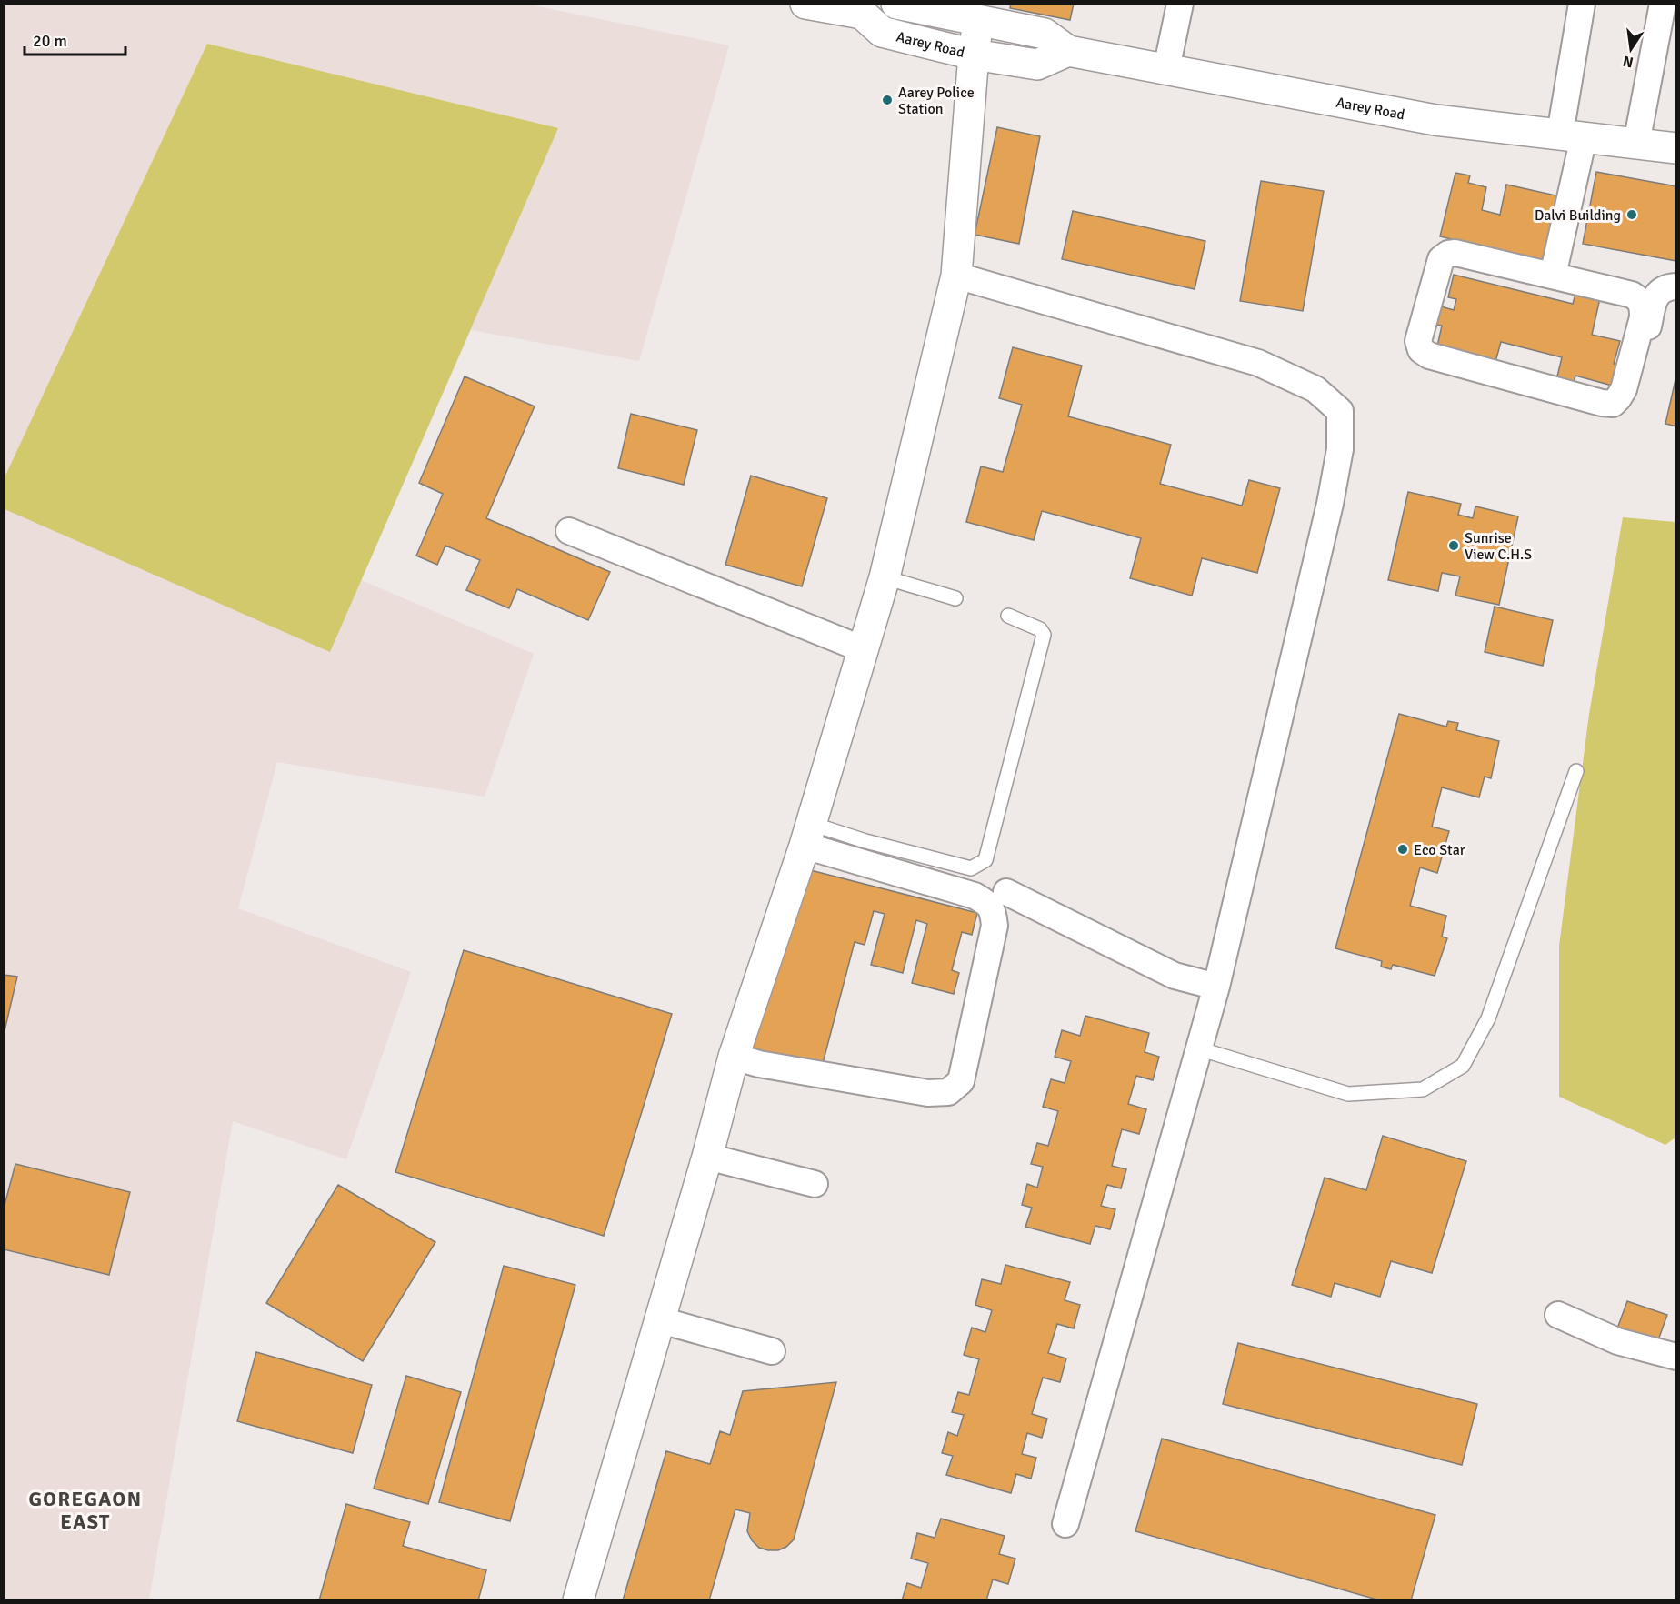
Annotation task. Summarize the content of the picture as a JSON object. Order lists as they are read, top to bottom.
{
  "streets": {
    "street": ["Aarey Road"]
  },
  "districts": ["GOREGAON EAST"],
  "places": [
    "Aarey Police Station",
    "Dalvi Building",
    "Sunrise View C.H.S",
    "Eco Star"
  ],
  "scale_bar": "20 m",
  "north": "bottom"
}
